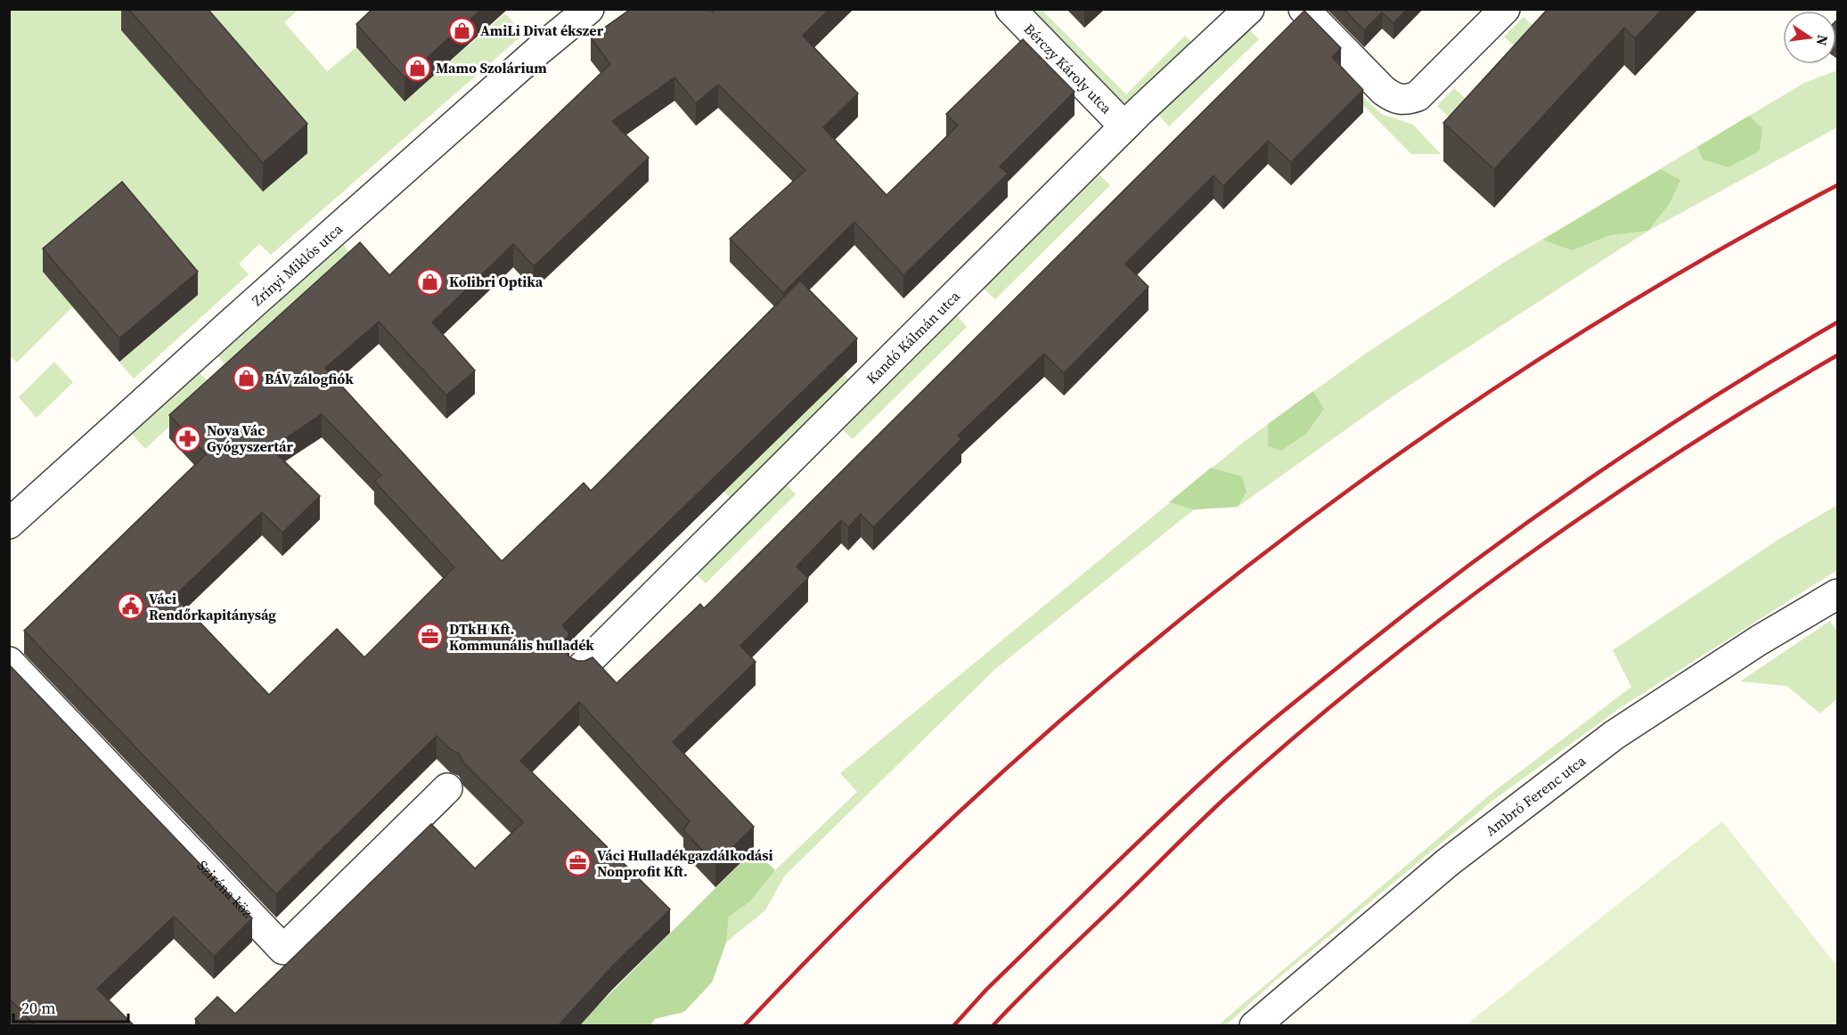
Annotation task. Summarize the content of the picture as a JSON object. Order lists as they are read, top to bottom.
{
  "streets": {
    "street": [
      "Bérczy Károly utca",
      "Zrínyi Miklós utca",
      "Kandó Kálmán utca",
      "Ambró Ferenc utca",
      "Sziréna köz"
    ]
  },
  "crossings": [
    ["Bérczy Károly utca", "Kandó Kálmán utca"]
  ],
  "places": {
    "shop": [
      "AmiLi Divat ékszer",
      "Mamo Szolárium",
      "Kolibri Optika",
      "BÁV zálogfiók"
    ],
    "pharmacy": ["Nova Vác Gyógyszertár"],
    "public building": ["Váci Rendőrkapitányság"],
    "office": ["DTkH Kft. Kommunális hulladék", "Váci Hulladékgazdálkodási Nonprofit Kft."]
  },
  "scale_bar": "20 m",
  "north": "right"
}
